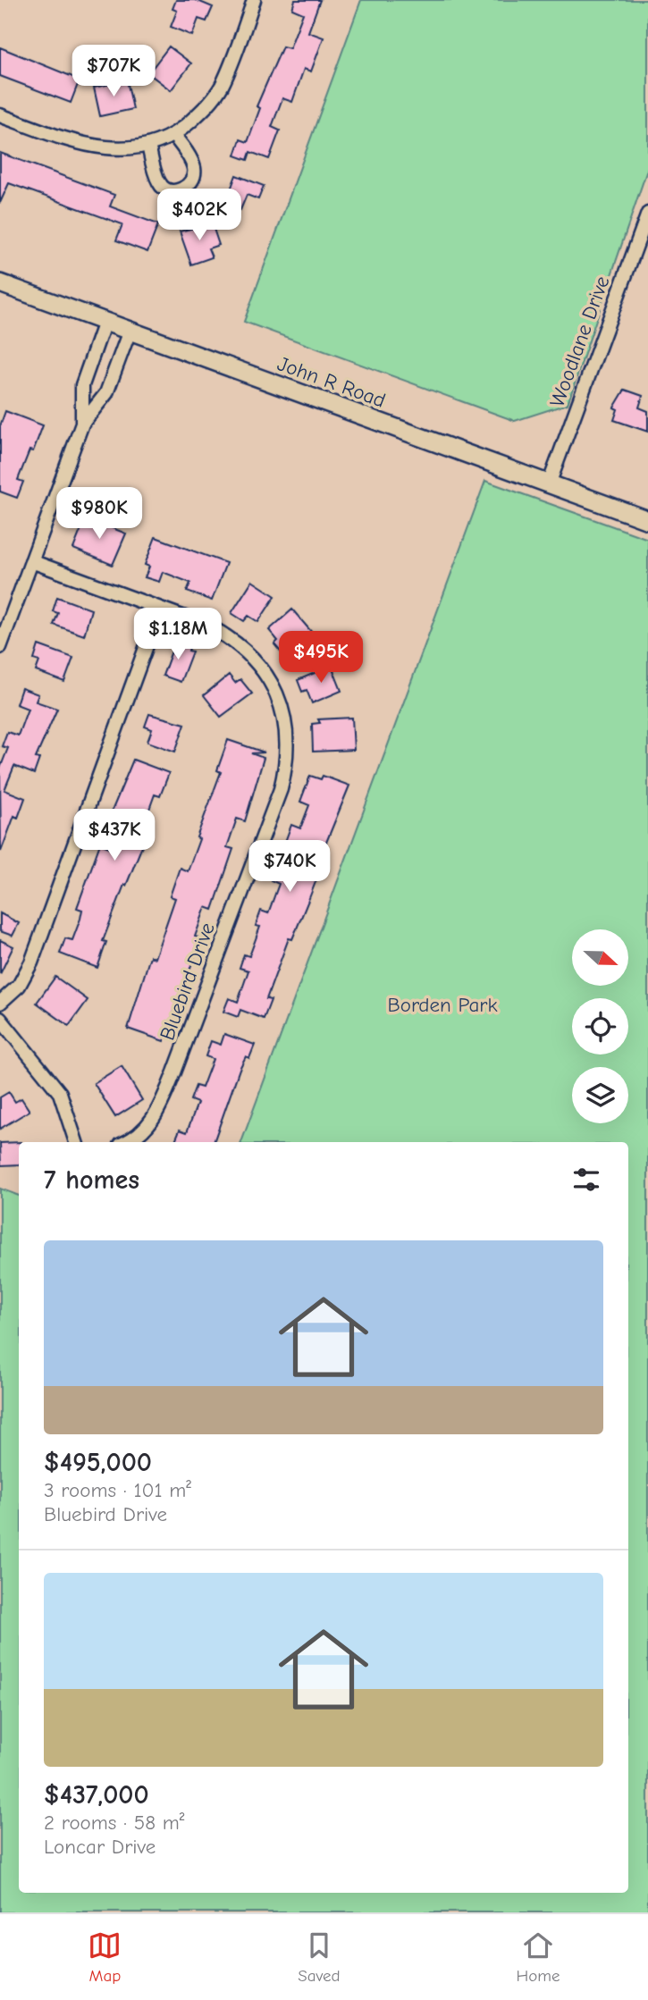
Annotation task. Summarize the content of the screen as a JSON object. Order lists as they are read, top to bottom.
{
  "streets": {
    "main road": ["John R Road"],
    "street": ["Woodlane Drive", "Bluebird Drive"]
  },
  "crossings": [
    ["Woodlane Drive", "John R Road"]
  ],
  "parks": ["Borden Park"],
  "north": "right",
  "page": {
    "price": [
      "$707K",
      "$402K",
      "$980K",
      "$1.18M",
      "$495K",
      "$437K",
      "$740K"
    ],
    "heading": "7 homes",
    "list": [
      {
        "name": "$495,000",
        "note": "3 rooms · 101 m² · Bluebird Drive"
      },
      {
        "name": "$437,000",
        "note": "2 rooms · 58 m² · Loncar Drive"
      }
    ],
    "tabs": ["Map", "Saved", "Home"]
  }
}
